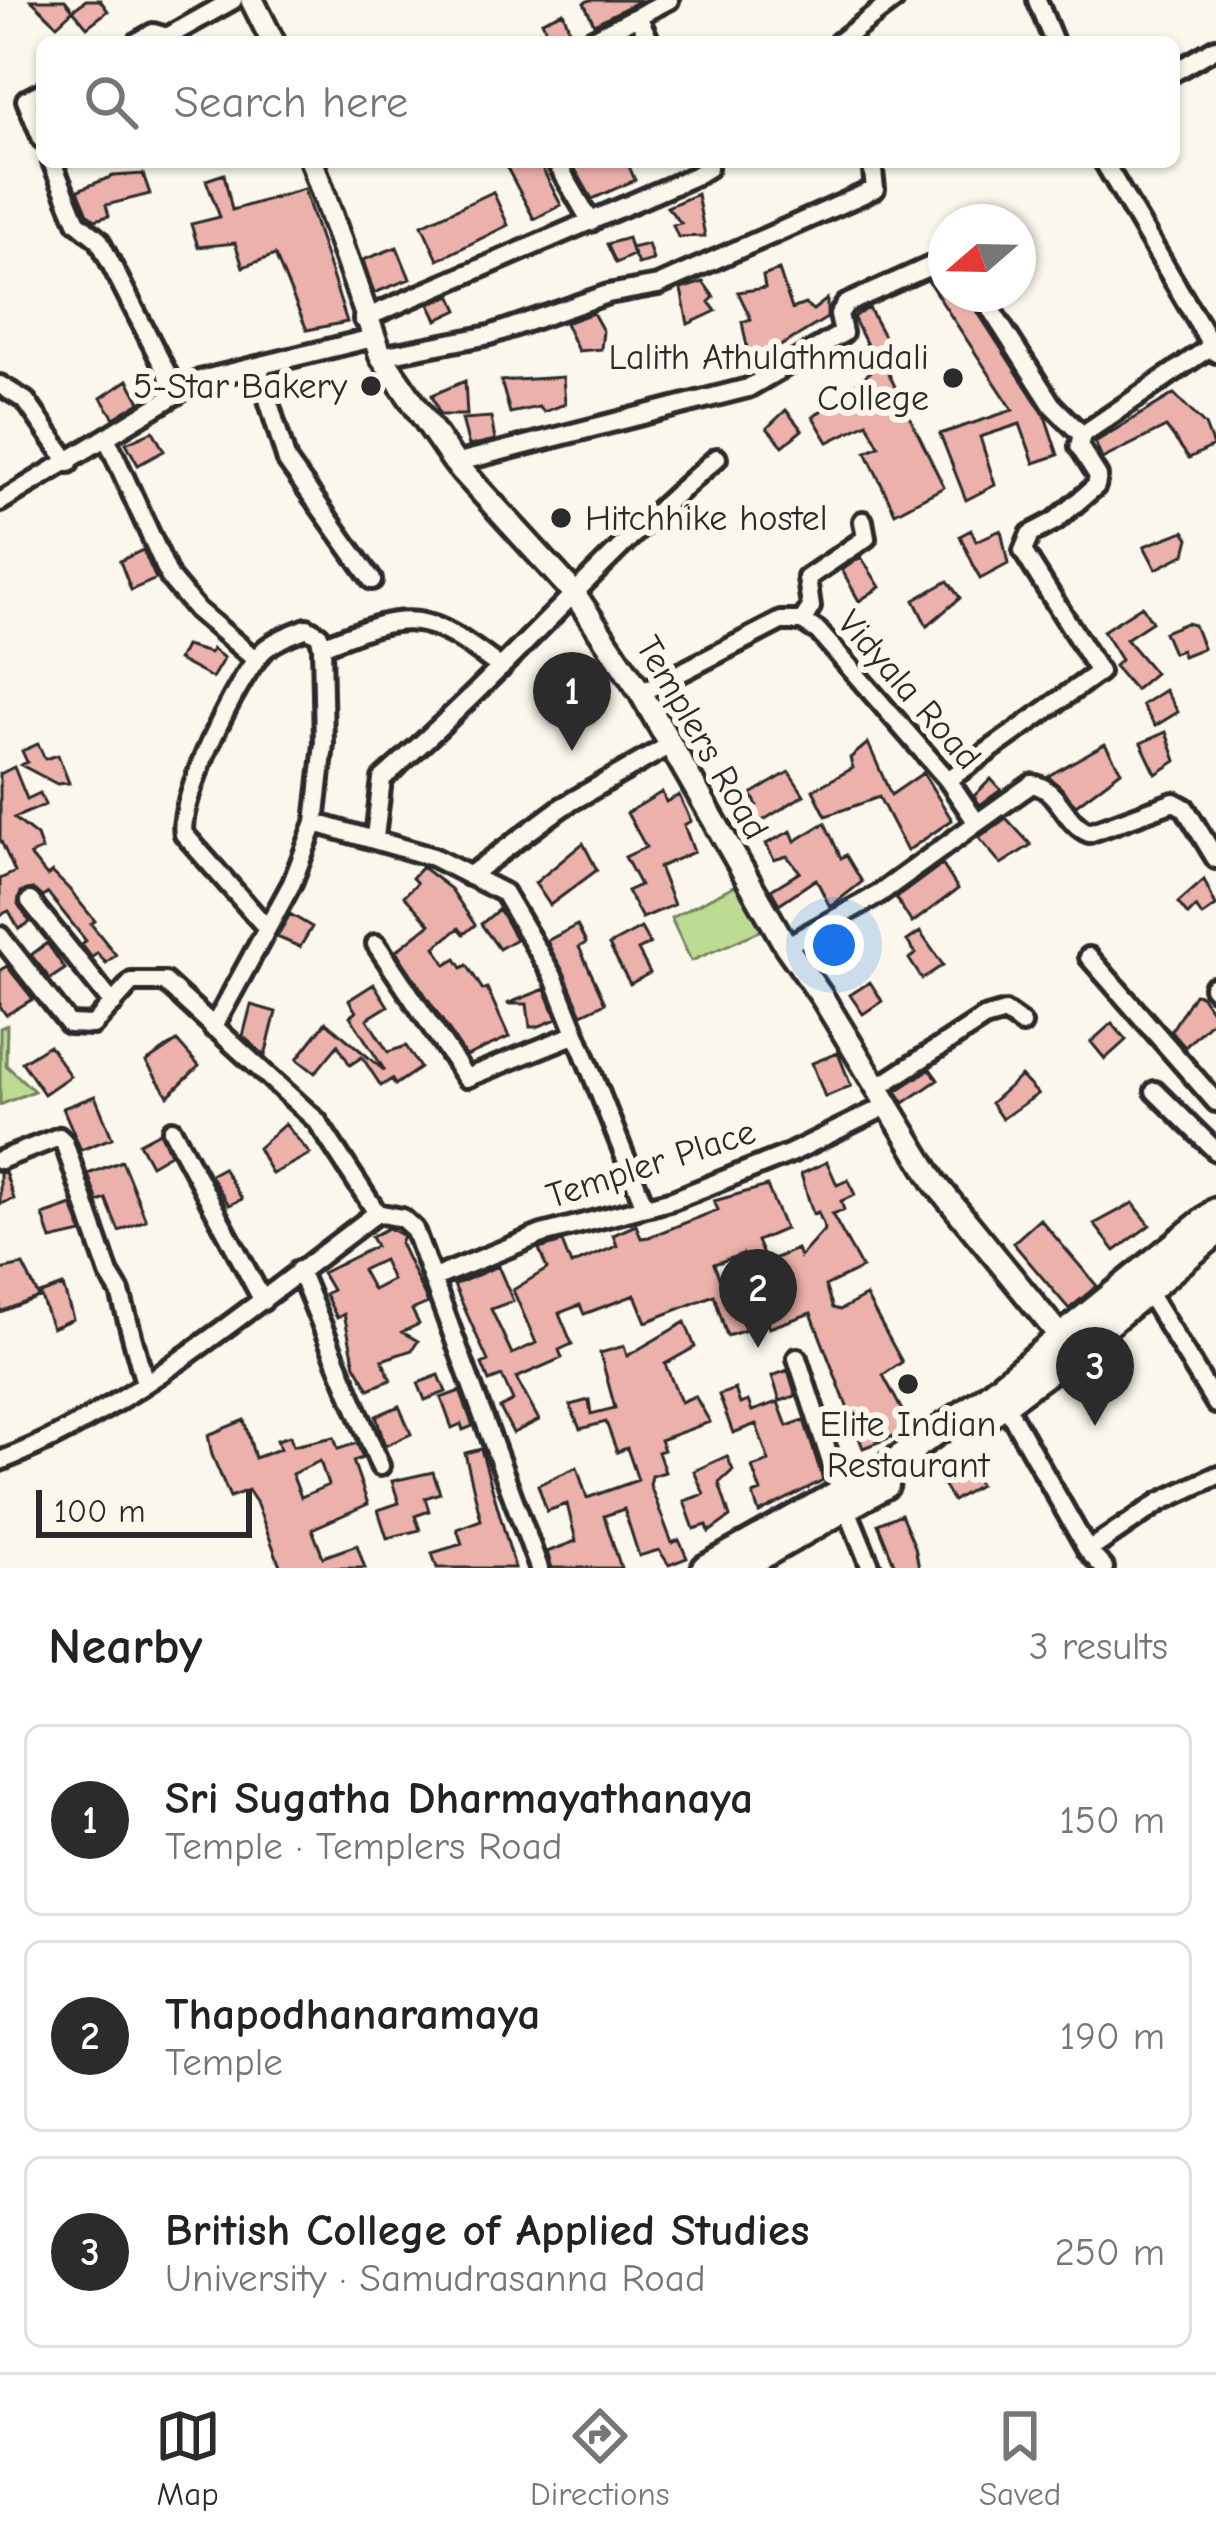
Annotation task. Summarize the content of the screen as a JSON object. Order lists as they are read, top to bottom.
{
  "streets": {
    "main road": ["Templers Road"],
    "street": ["Vidyala Road", "Templer Place"]
  },
  "crossings": [
    ["Vidyala Road", "Templers Road"],
    ["Templers Road", "Templer Place"]
  ],
  "places": [
    "Lalith Athulathmudali College",
    "5-Star Bakery",
    "Hitchhike hostel",
    "Elite Indian Restaurant"
  ],
  "scale_bar": "100 m",
  "north": "left",
  "page": {
    "search": "Search here",
    "pins": ["1", "2", "3"],
    "scale": "100 m",
    "heading": ["Nearby", "3 results"],
    "list": [
      {
        "mark": "1",
        "name": "Sri Sugatha Dharmayathanaya",
        "note": "Temple · Templers Road",
        "value": "150 m"
      },
      {
        "mark": "2",
        "name": "Thapodhanaramaya",
        "note": "Temple",
        "value": "190 m"
      },
      {
        "mark": "3",
        "name": "British College of Applied Studies",
        "note": "University · Samudrasanna Road",
        "value": "250 m"
      }
    ],
    "nav": ["Map", "Directions", "Saved"]
  }
}
